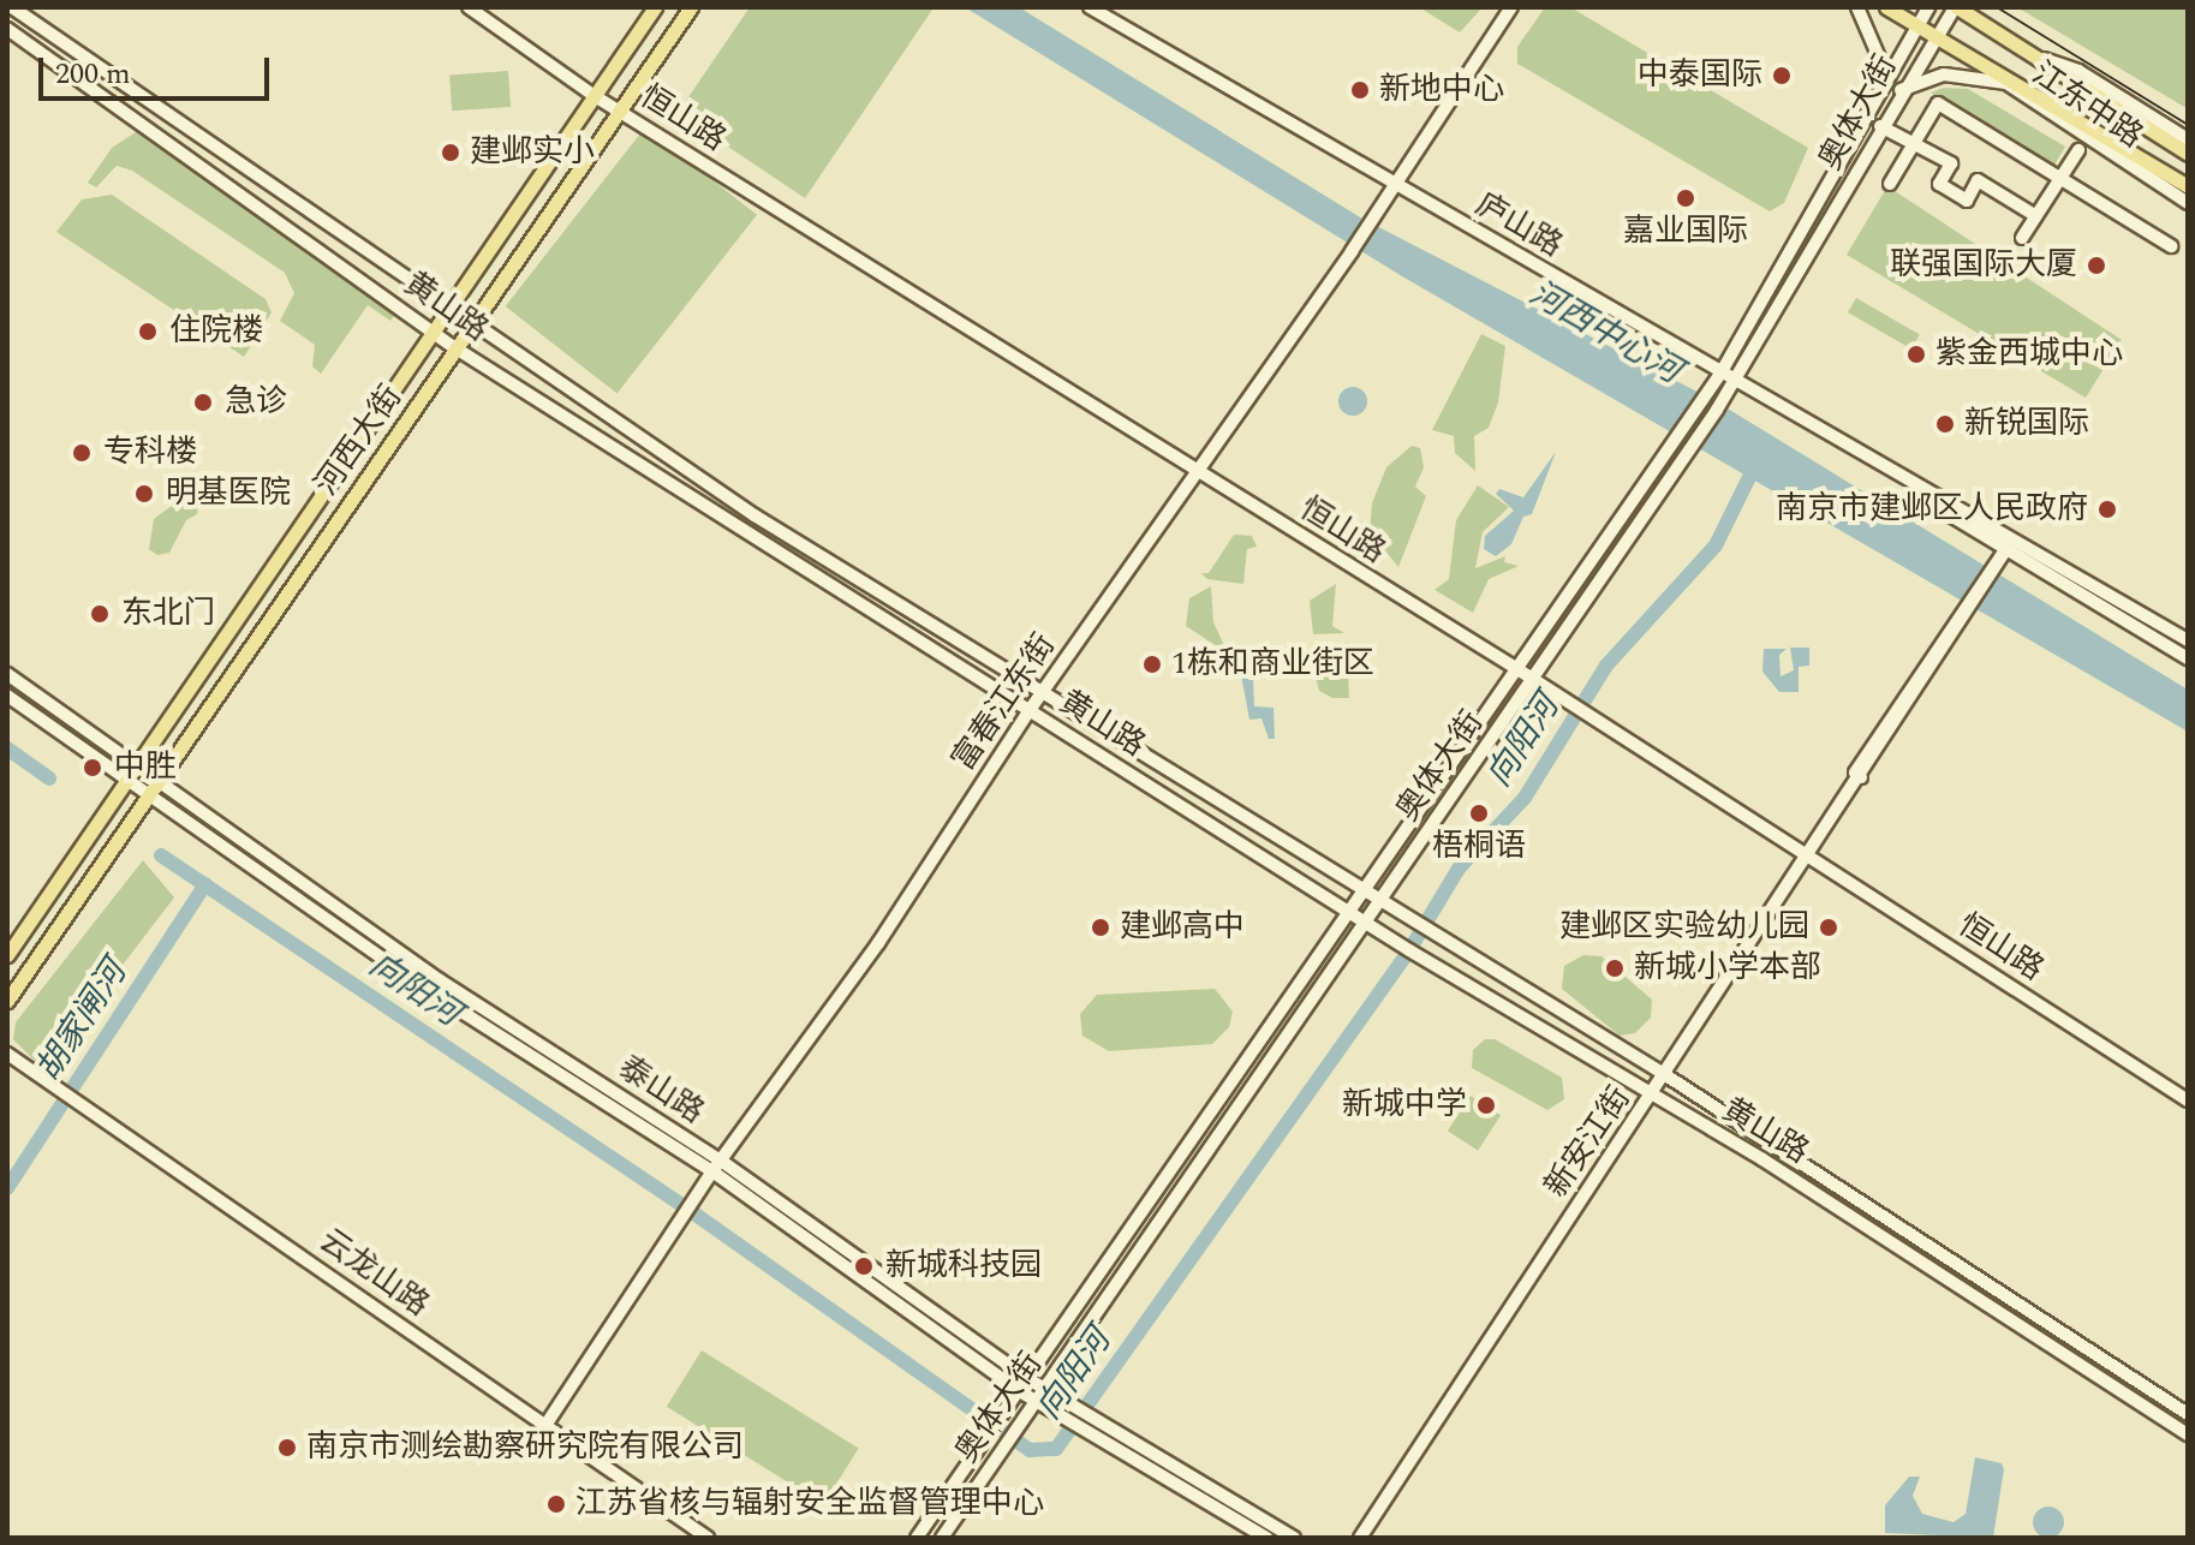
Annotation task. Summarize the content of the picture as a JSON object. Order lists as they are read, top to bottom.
{
  "streets": {
    "main road": [
      "江东中路",
      "奥体大街",
      "恒山路",
      "庐山路",
      "黄山路",
      "河西大街",
      "富春江东街",
      "泰山路",
      "新安江街",
      "云龙山路"
    ]
  },
  "crossings": [
    ["江东中路", "奥体大街"],
    ["奥体大街", "恒山路"],
    ["奥体大街", "庐山路"],
    ["奥体大街", "黄山路"],
    ["奥体大街", "泰山路"],
    ["恒山路", "河西大街"],
    ["恒山路", "富春江东街"],
    ["恒山路", "新安江街"],
    ["庐山路", "富春江东街"],
    ["庐山路", "新安江街"],
    ["黄山路", "河西大街"],
    ["黄山路", "富春江东街"],
    ["黄山路", "新安江街"],
    ["河西大街", "泰山路"],
    ["富春江东街", "泰山路"],
    ["富春江东街", "云龙山路"]
  ],
  "water": ["河西中心河", "向阳河", "胡家闸河"],
  "places": [
    "中泰国际",
    "新地中心",
    "建邺实小",
    "嘉业国际",
    "联强国际大厦",
    "住院楼",
    "紫金西城中心",
    "急诊",
    "新锐国际",
    "专科楼",
    "明基医院",
    "南京市建邺区人民政府",
    "东北门",
    "1栋和商业街区",
    "中胜",
    "梧桐语",
    "建邺高中",
    "建邺区实验幼儿园",
    "新城小学本部",
    "新城中学",
    "新城科技园",
    "南京市测绘勘察研究院有限公司",
    "江苏省核与辐射安全监督管理中心"
  ],
  "scale_bar": "200 m"
}
